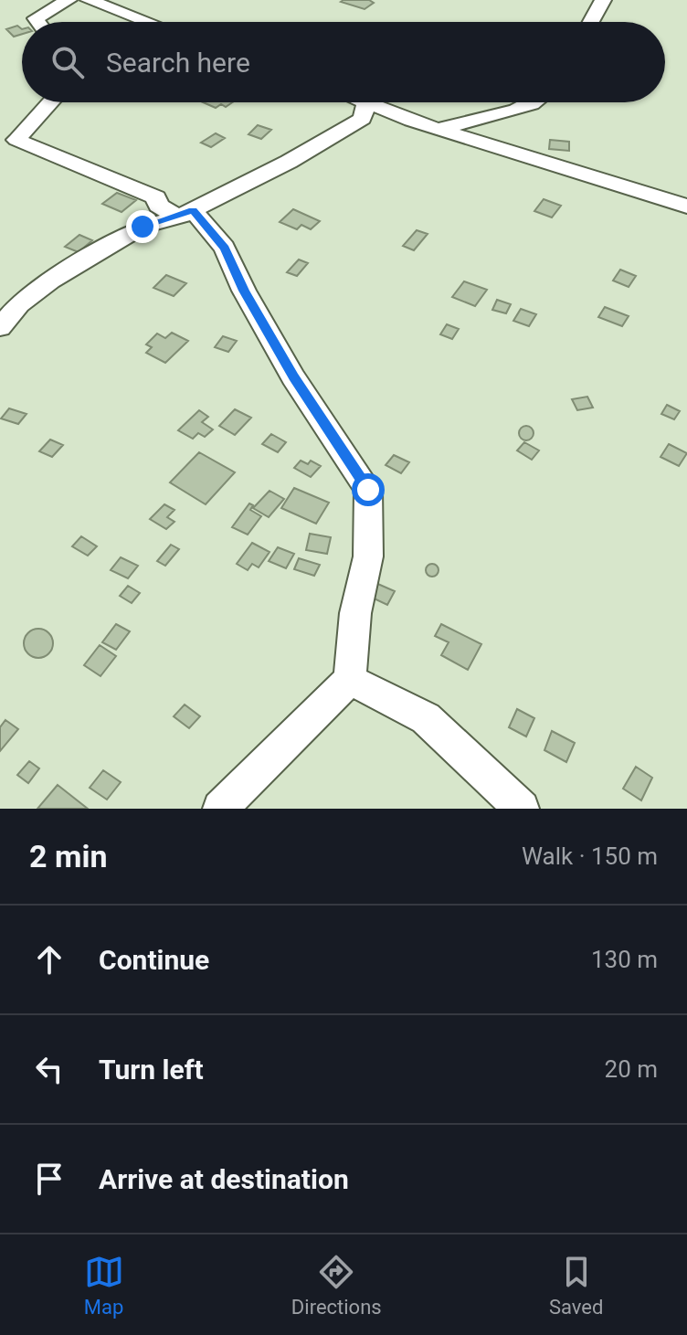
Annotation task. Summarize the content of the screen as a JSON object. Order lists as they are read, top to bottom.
{
  "page": {
    "search": "Search here",
    "heading": ["2 min", "Walk · 150 m"],
    "list": [
      ["Continue", "130 m"],
      ["Turn left", "20 m"],
      "Arrive at destination"
    ],
    "nav": ["Map", "Directions", "Saved"]
  }
}
